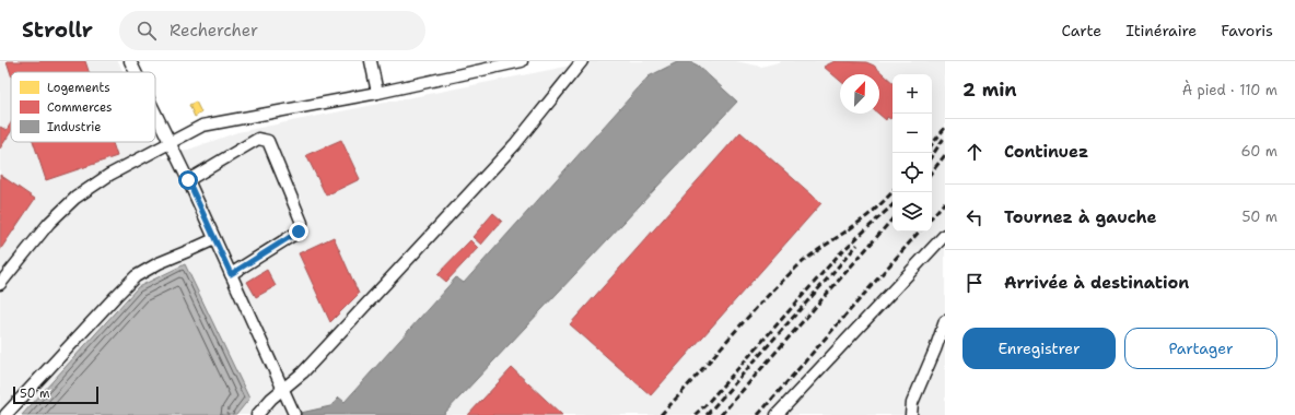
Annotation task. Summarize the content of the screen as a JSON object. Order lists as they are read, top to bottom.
{
  "legend": ["Logements", "Commerces", "Industrie"],
  "scale_bar": "50 m",
  "north": "top right",
  "page": {
    "header": "Strollr",
    "search": "Rechercher",
    "nav": ["Carte", "Itinéraire", "Favoris"],
    "heading": ["2 min", "À pied · 110 m"],
    "map_buttons": ["+", "−"],
    "list": [
      ["Continuez", "60 m"],
      ["Tournez à gauche", "50 m"],
      "Arrivée à destination"
    ],
    "buttons": ["Enregistrer", "Partager"],
    "scale": "50 m"
  }
}
